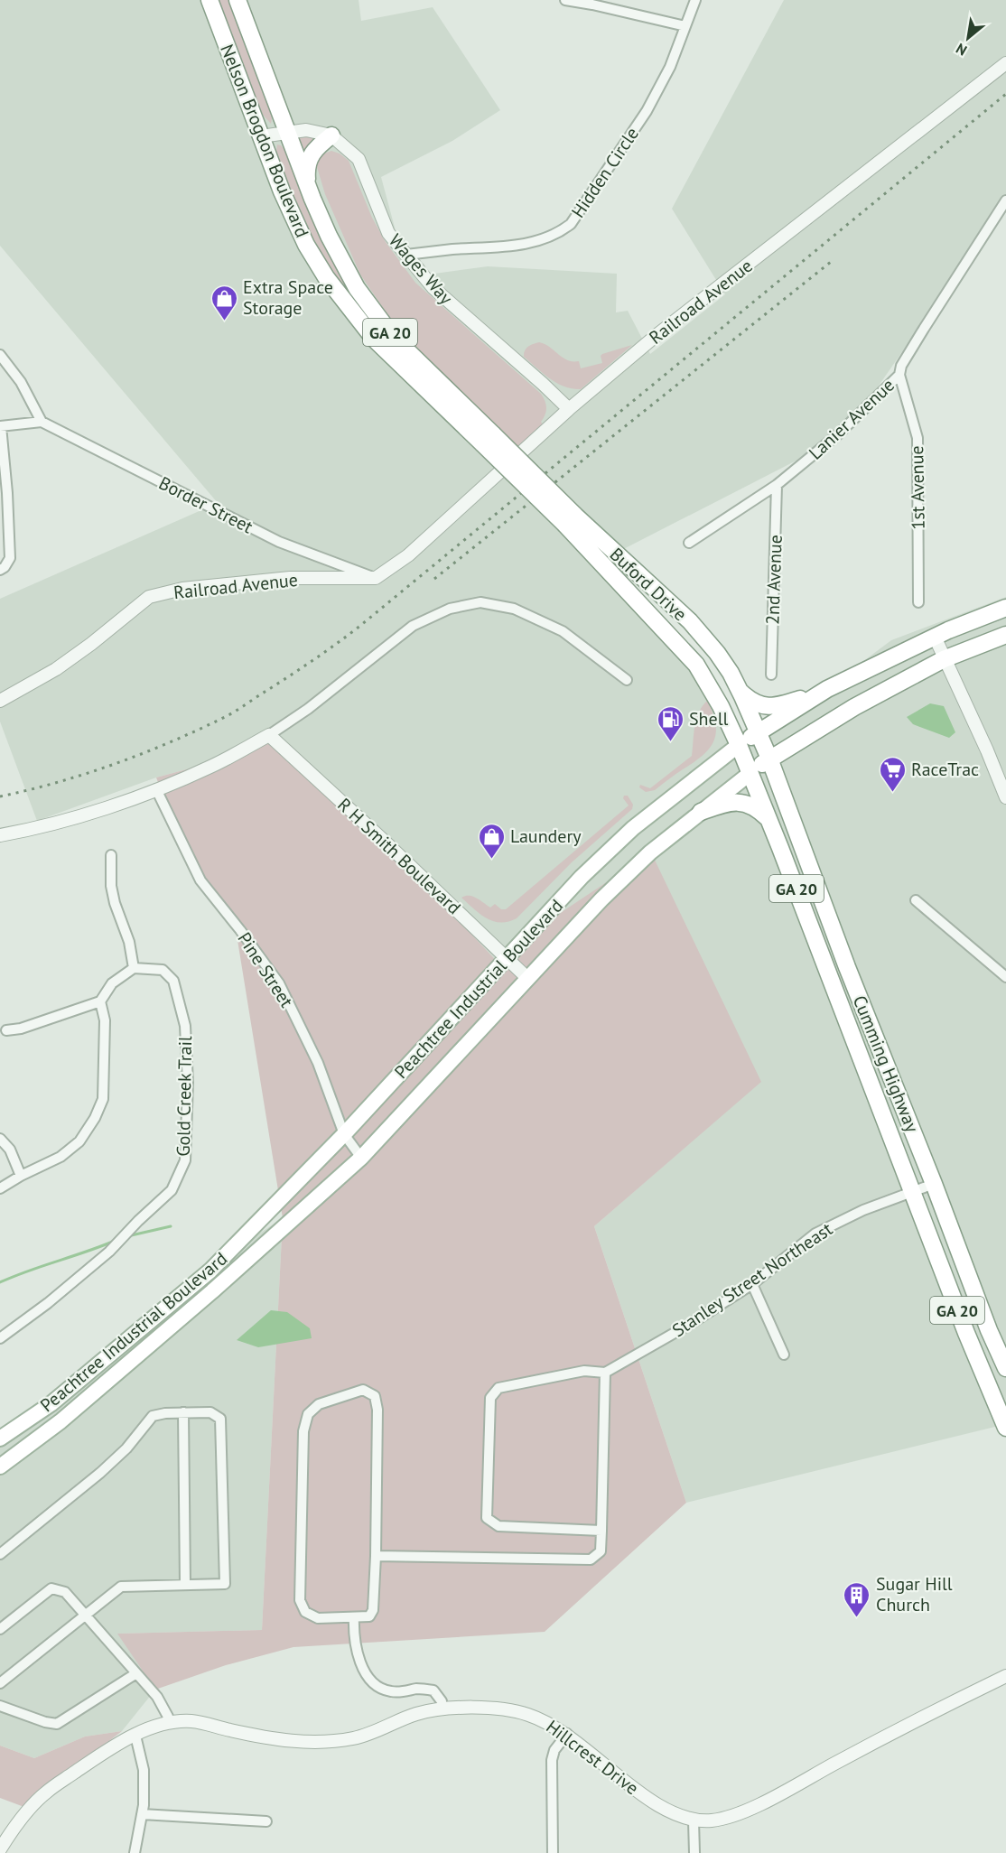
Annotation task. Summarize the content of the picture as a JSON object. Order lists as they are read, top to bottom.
{
  "streets": {
    "highway": [
      "Nelson Brogdon Boulevard",
      "GA 20",
      "Buford Drive",
      "Peachtree Industrial Boulevard",
      "Cumming Highway"
    ],
    "street": [
      "Hidden Circle",
      "Wages Way",
      "Railroad Avenue",
      "Lanier Avenue",
      "1st Avenue",
      "Border Street",
      "2nd Avenue",
      "R H Smith Boulevard",
      "Pine Street",
      "Gold Creek Trail",
      "Stanley Street Northeast",
      "Hillcrest Drive"
    ]
  },
  "crossings": [
    ["Nelson Brogdon Boulevard", "Wages Way"],
    ["Nelson Brogdon Boulevard", "Buford Drive"],
    ["Hidden Circle", "Wages Way"],
    ["Wages Way", "Railroad Avenue"],
    ["Railroad Avenue", "Border Street"],
    ["Lanier Avenue", "1st Avenue"],
    ["Lanier Avenue", "2nd Avenue"],
    ["Buford Drive", "Peachtree Industrial Boulevard"],
    ["Buford Drive", "Cumming Highway"],
    ["R H Smith Boulevard", "Peachtree Industrial Boulevard"],
    ["Pine Street", "Peachtree Industrial Boulevard"],
    ["Peachtree Industrial Boulevard", "Cumming Highway"],
    ["Cumming Highway", "Stanley Street Northeast"]
  ],
  "places": {
    "shop": ["Extra Space Storage", "Laundery"],
    "fuel station": ["Shell"],
    "supermarket": ["RaceTrac"],
    "building": ["Sugar Hill Church"]
  },
  "north": "bottom left"
}
